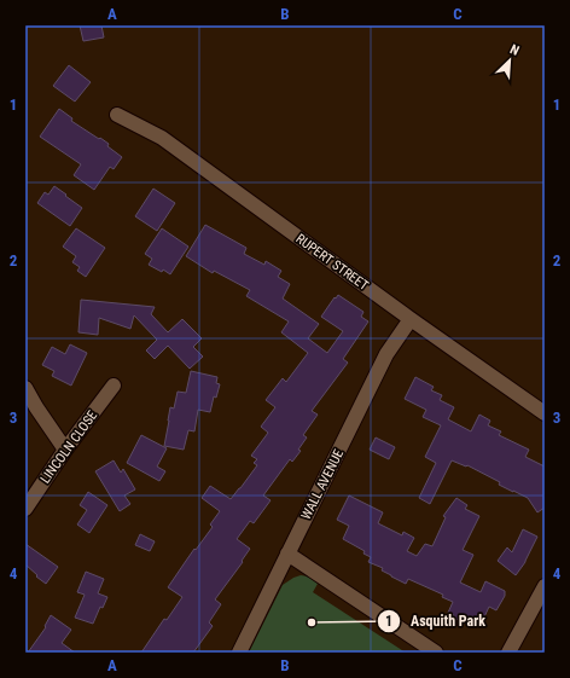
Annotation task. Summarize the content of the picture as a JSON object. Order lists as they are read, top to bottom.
{
  "streets": {
    "street": ["RUPERT STREET", "LINCOLN CLOSE", "WALL AVENUE"]
  },
  "crossings": [
    ["RUPERT STREET", "WALL AVENUE"]
  ],
  "places": ["Asquith Park"],
  "north": "top right",
  "grid": {
    "columns": ["A", "B", "C"],
    "rows": [
      "1",
      "2",
      "3",
      "4"
    ]
  }
}
